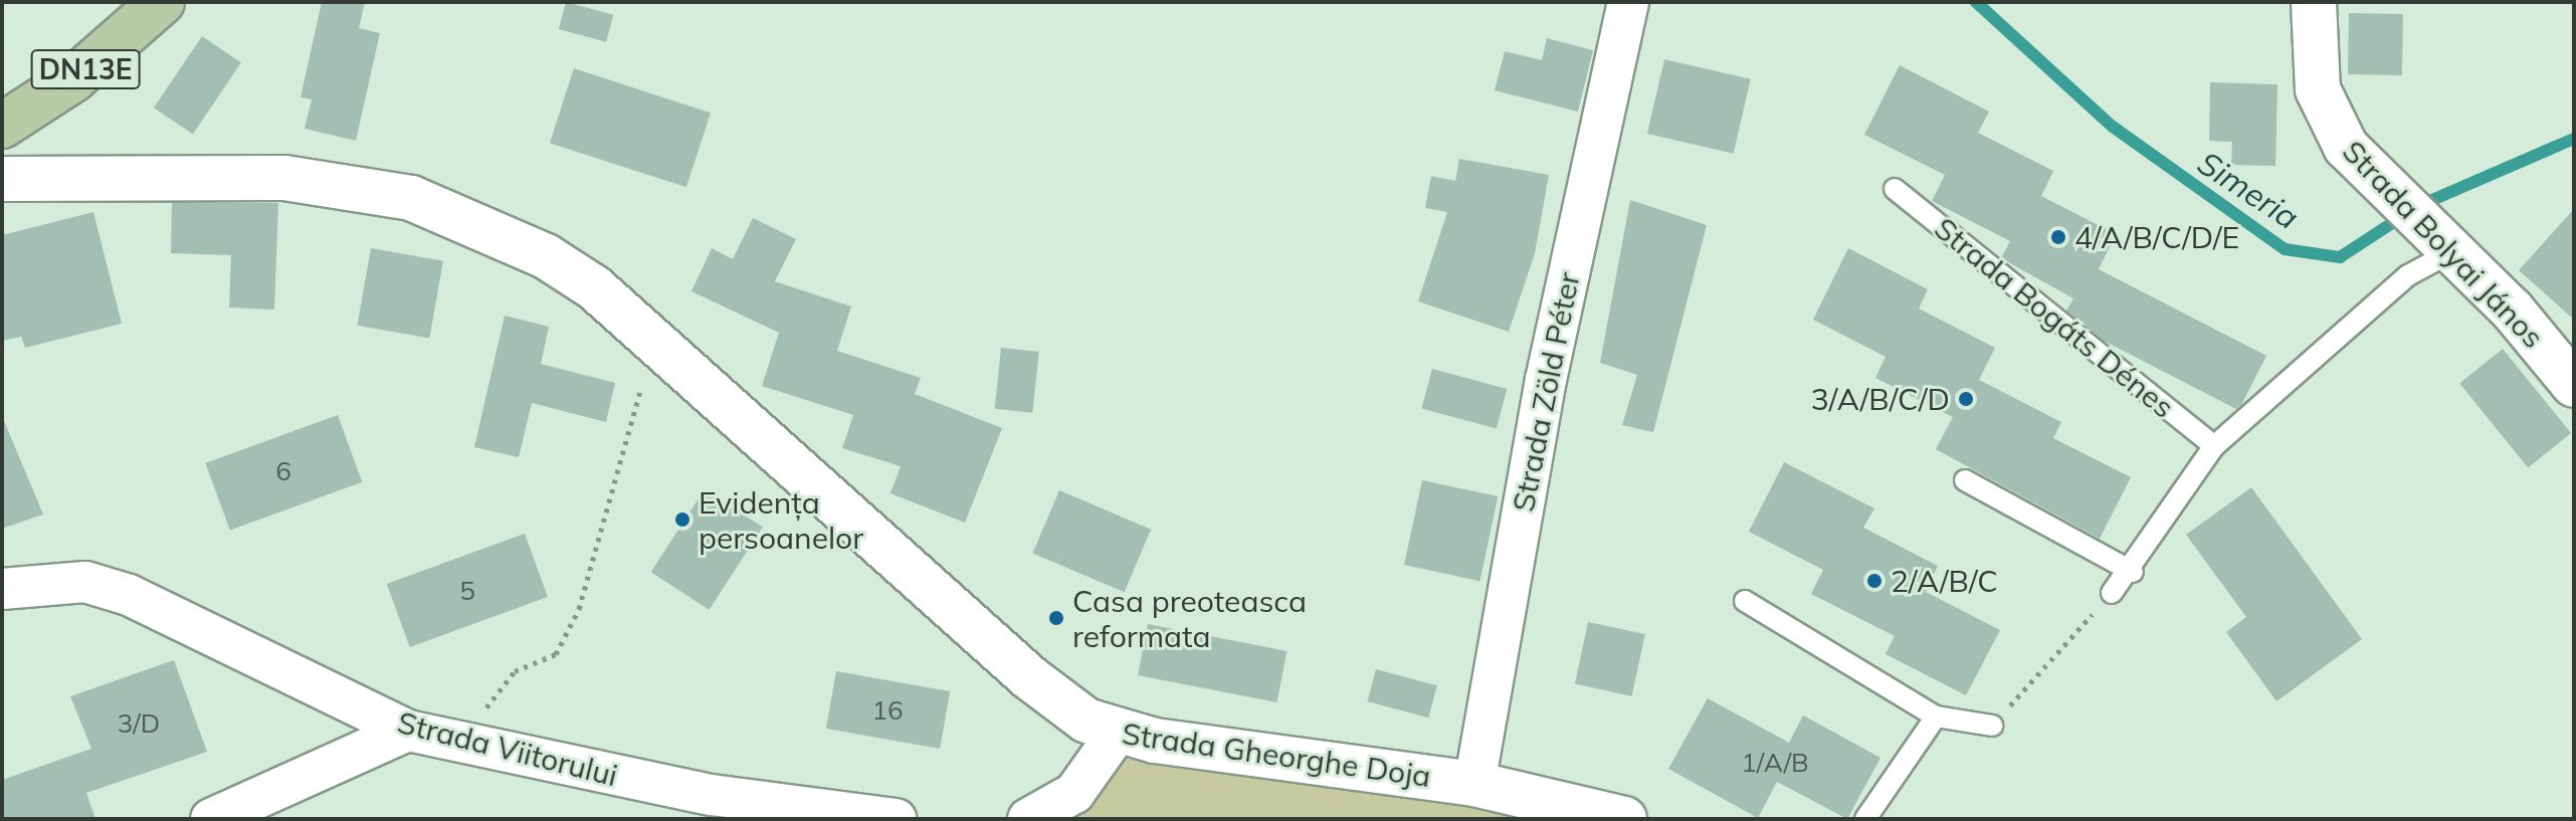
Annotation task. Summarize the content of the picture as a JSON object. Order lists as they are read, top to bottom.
{
  "streets": {
    "main road": ["DN13E"],
    "street": [
      "Strada Bolyai János",
      "Strada Zöld Péter",
      "Strada Viitorului",
      "Strada Gheorghe Doja"
    ],
    "lane": ["Strada Bogáts Dénes"]
  },
  "crossings": [
    ["Strada Zöld Péter", "Strada Gheorghe Doja"]
  ],
  "water": ["Simeria"],
  "places": [
    "4/A/B/C/D/E",
    "3/A/B/C/D",
    "Evidența persoanelor",
    "2/A/B/C",
    "Casa preoteasca reformata"
  ],
  "house_numbers": [
    "6",
    "5",
    "16",
    "3/D",
    "1/A/B"
  ]
}
